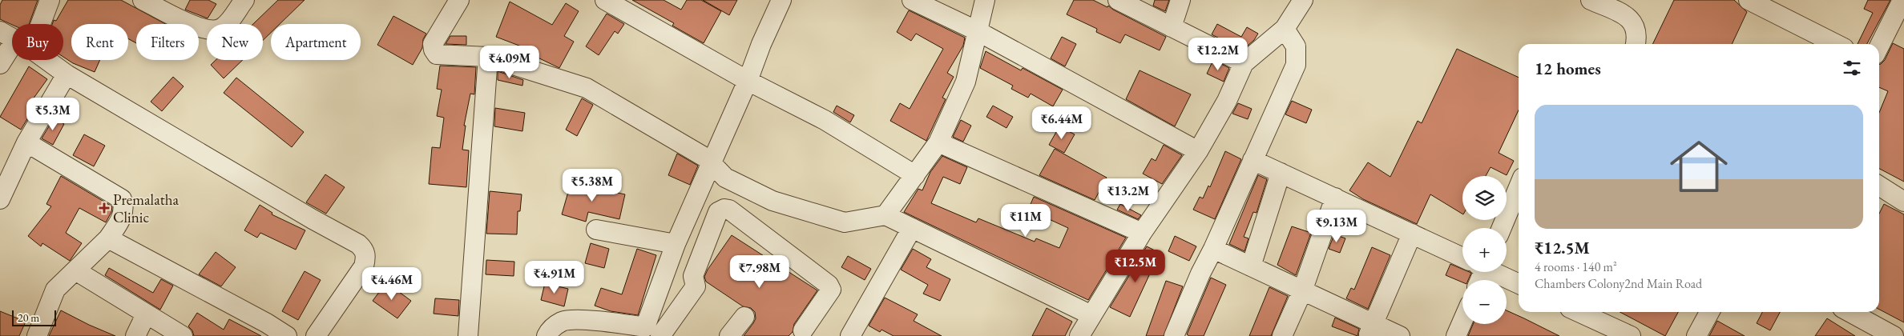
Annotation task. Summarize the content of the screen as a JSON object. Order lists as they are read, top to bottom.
{
  "places": {
    "health": ["Premalatha Clinic"]
  },
  "scale_bar": "20 m",
  "page": {
    "chip": [
      "Buy",
      "Rent",
      "Filters",
      "New",
      "Apartment"
    ],
    "price": [
      "₹12.2M",
      "₹4.09M",
      "₹5.3M",
      "₹6.44M",
      "₹5.38M",
      "₹13.2M",
      "₹11M",
      "₹9.13M",
      "₹12.5M",
      "₹7.98M",
      "₹4.91M",
      "₹4.46M"
    ],
    "heading": "12 homes",
    "list": [
      {
        "name": "₹12.5M",
        "note": "4 rooms · 140 m² · Chambers Colony2nd Main Road"
      }
    ],
    "map_buttons": ["+", "−"],
    "scale": "20 m"
  }
}
